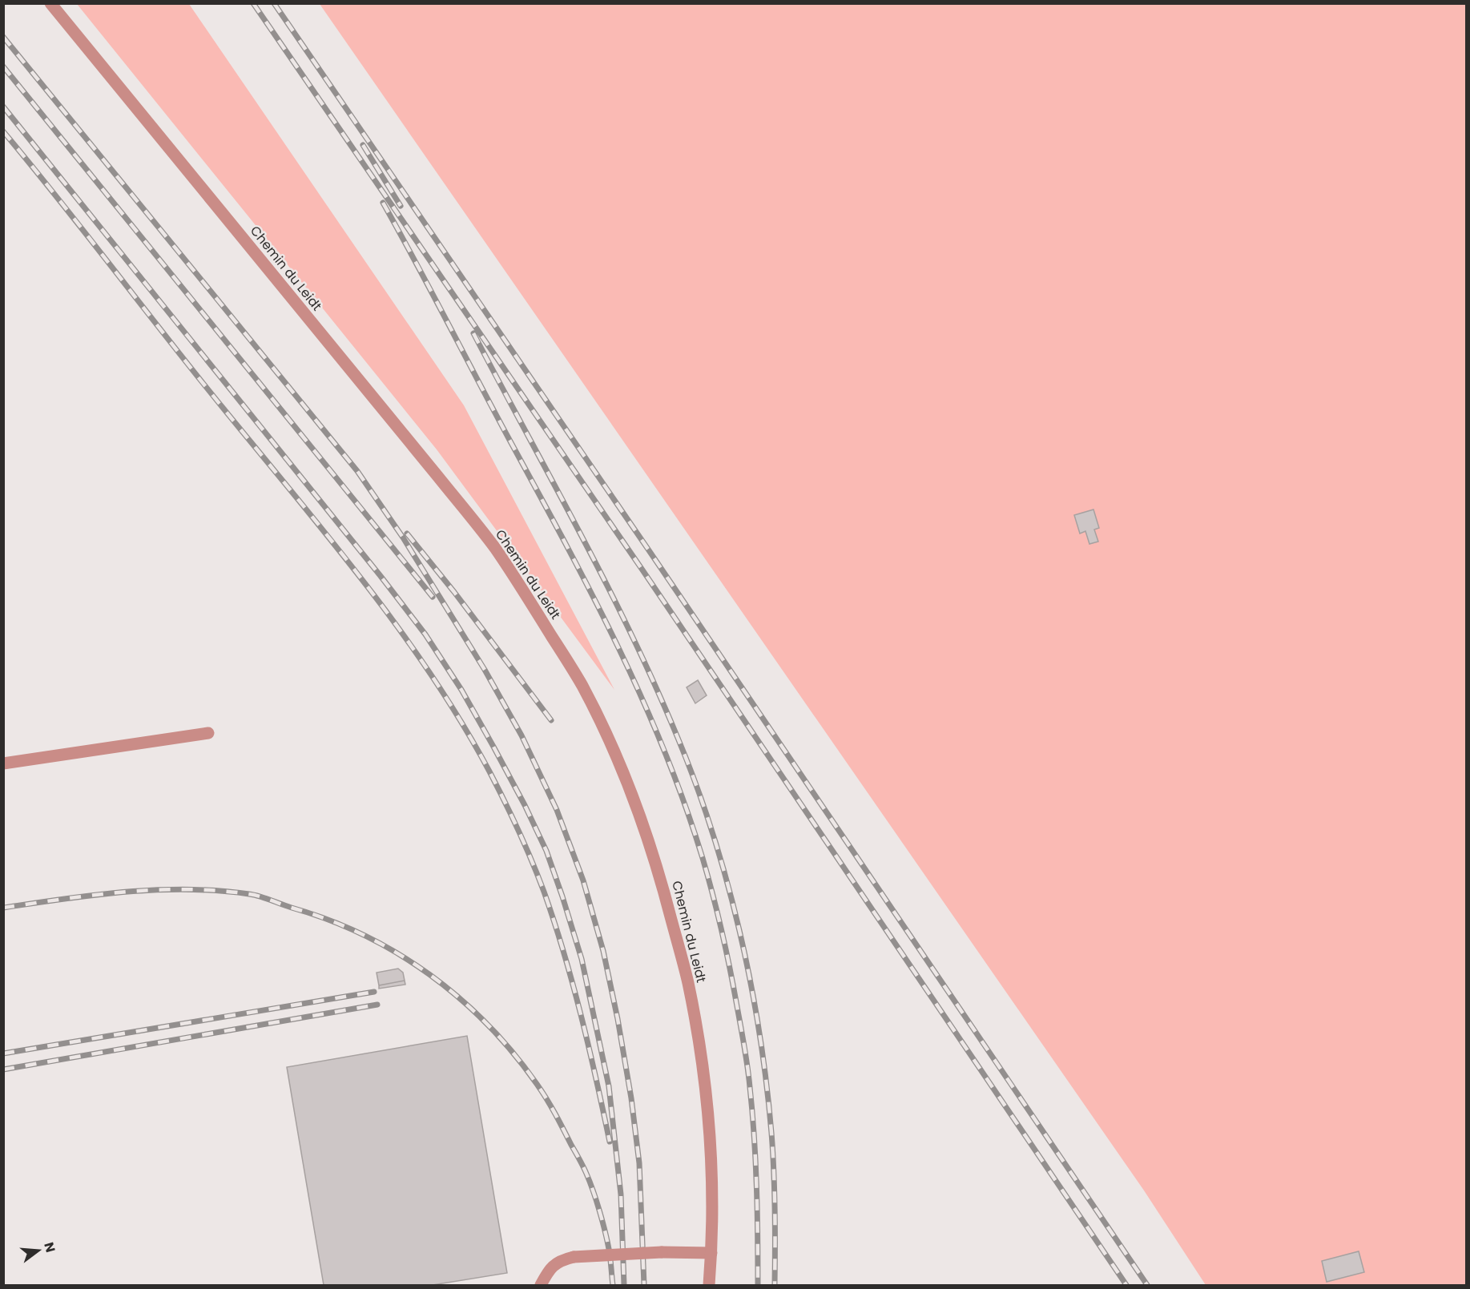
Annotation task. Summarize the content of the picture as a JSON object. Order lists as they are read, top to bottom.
{
  "streets": {
    "street": ["Chemin du Leidt"]
  },
  "north": "right"
}
